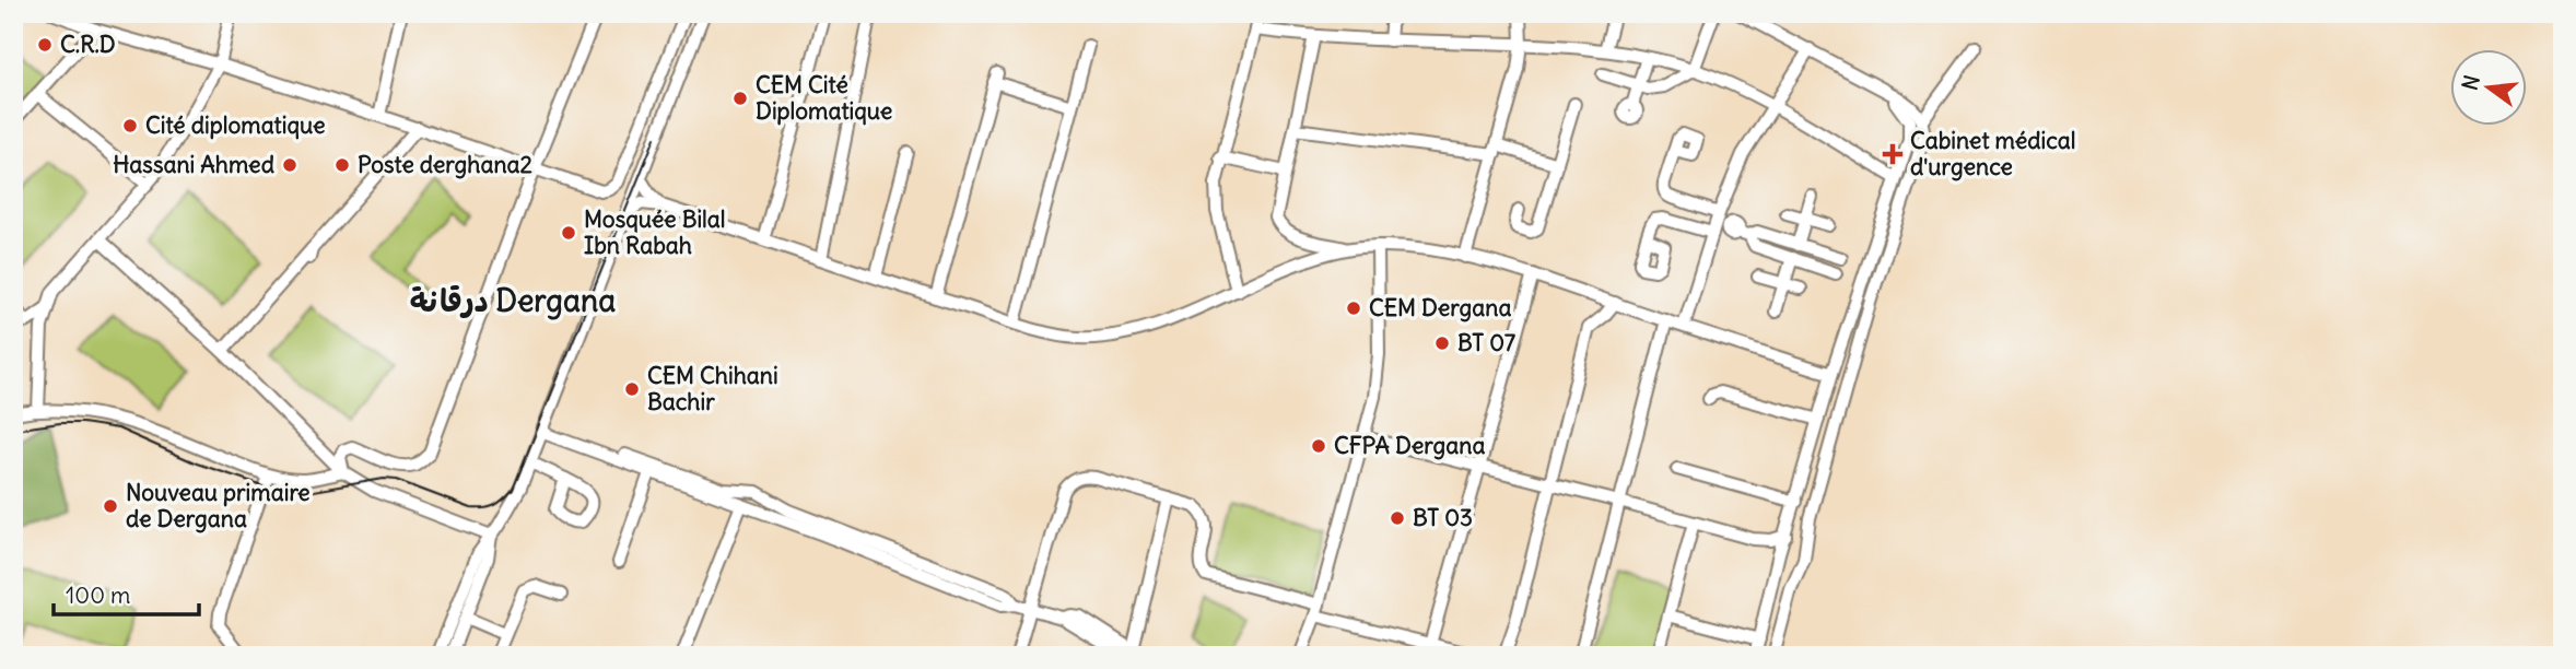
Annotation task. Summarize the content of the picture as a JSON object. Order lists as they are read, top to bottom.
{
  "districts": ["درقانة Dergana"],
  "places": {
    "other": [
      "C.R.D",
      "CEM Cité Diplomatique",
      "Cité diplomatique",
      "Hassani Ahmed",
      "Poste derghana2",
      "Mosquée Bilal Ibn Rabah",
      "CEM Dergana",
      "BT 07",
      "CEM Chihani Bachir",
      "CFPA Dergana",
      "Nouveau primaire de Dergana",
      "BT 03"
    ],
    "health": ["Cabinet médical d'urgence"]
  },
  "scale_bar": "100 m",
  "north": "left"
}
